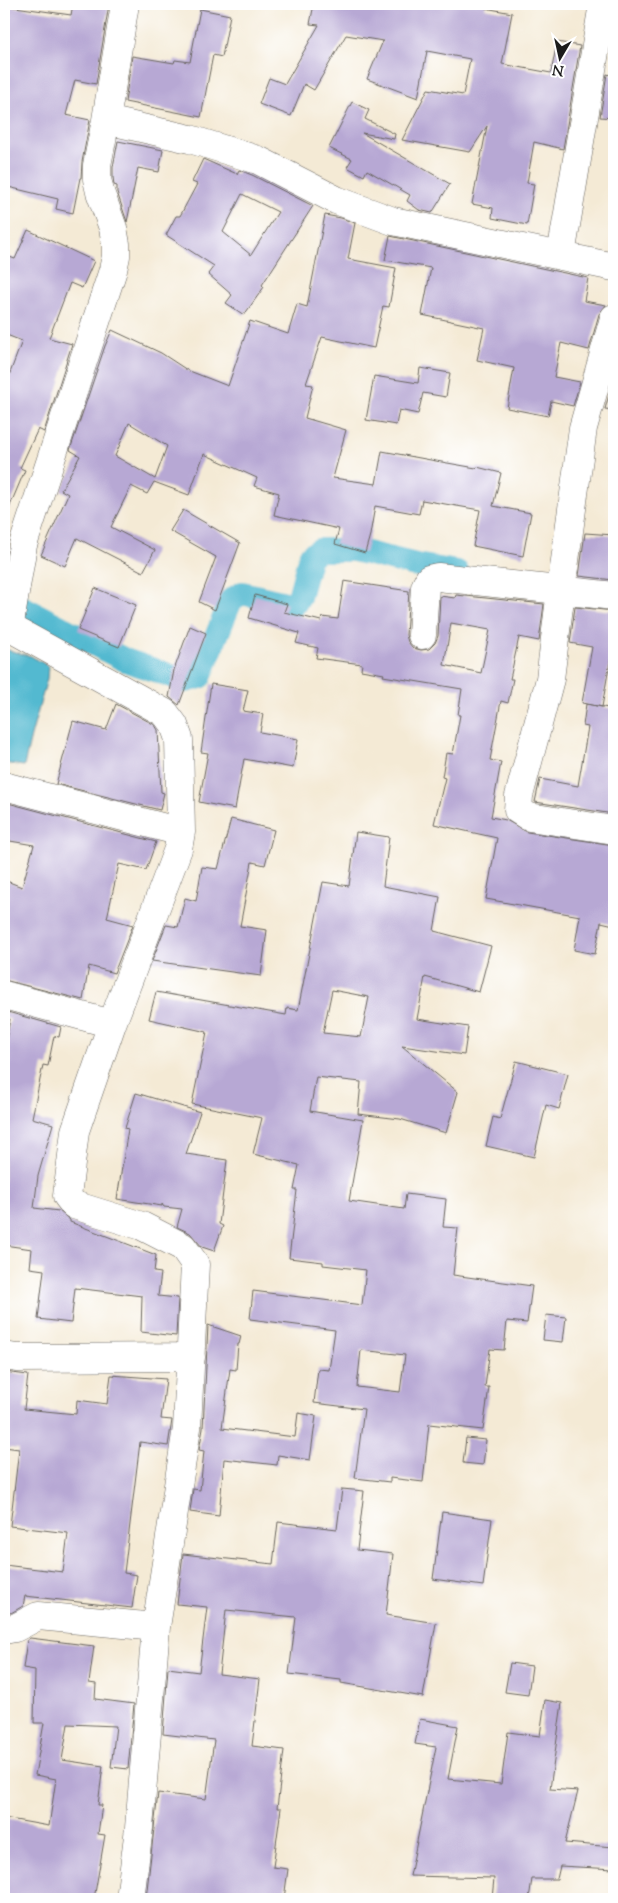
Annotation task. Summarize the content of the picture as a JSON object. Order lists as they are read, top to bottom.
{
  "north": "bottom"
}
